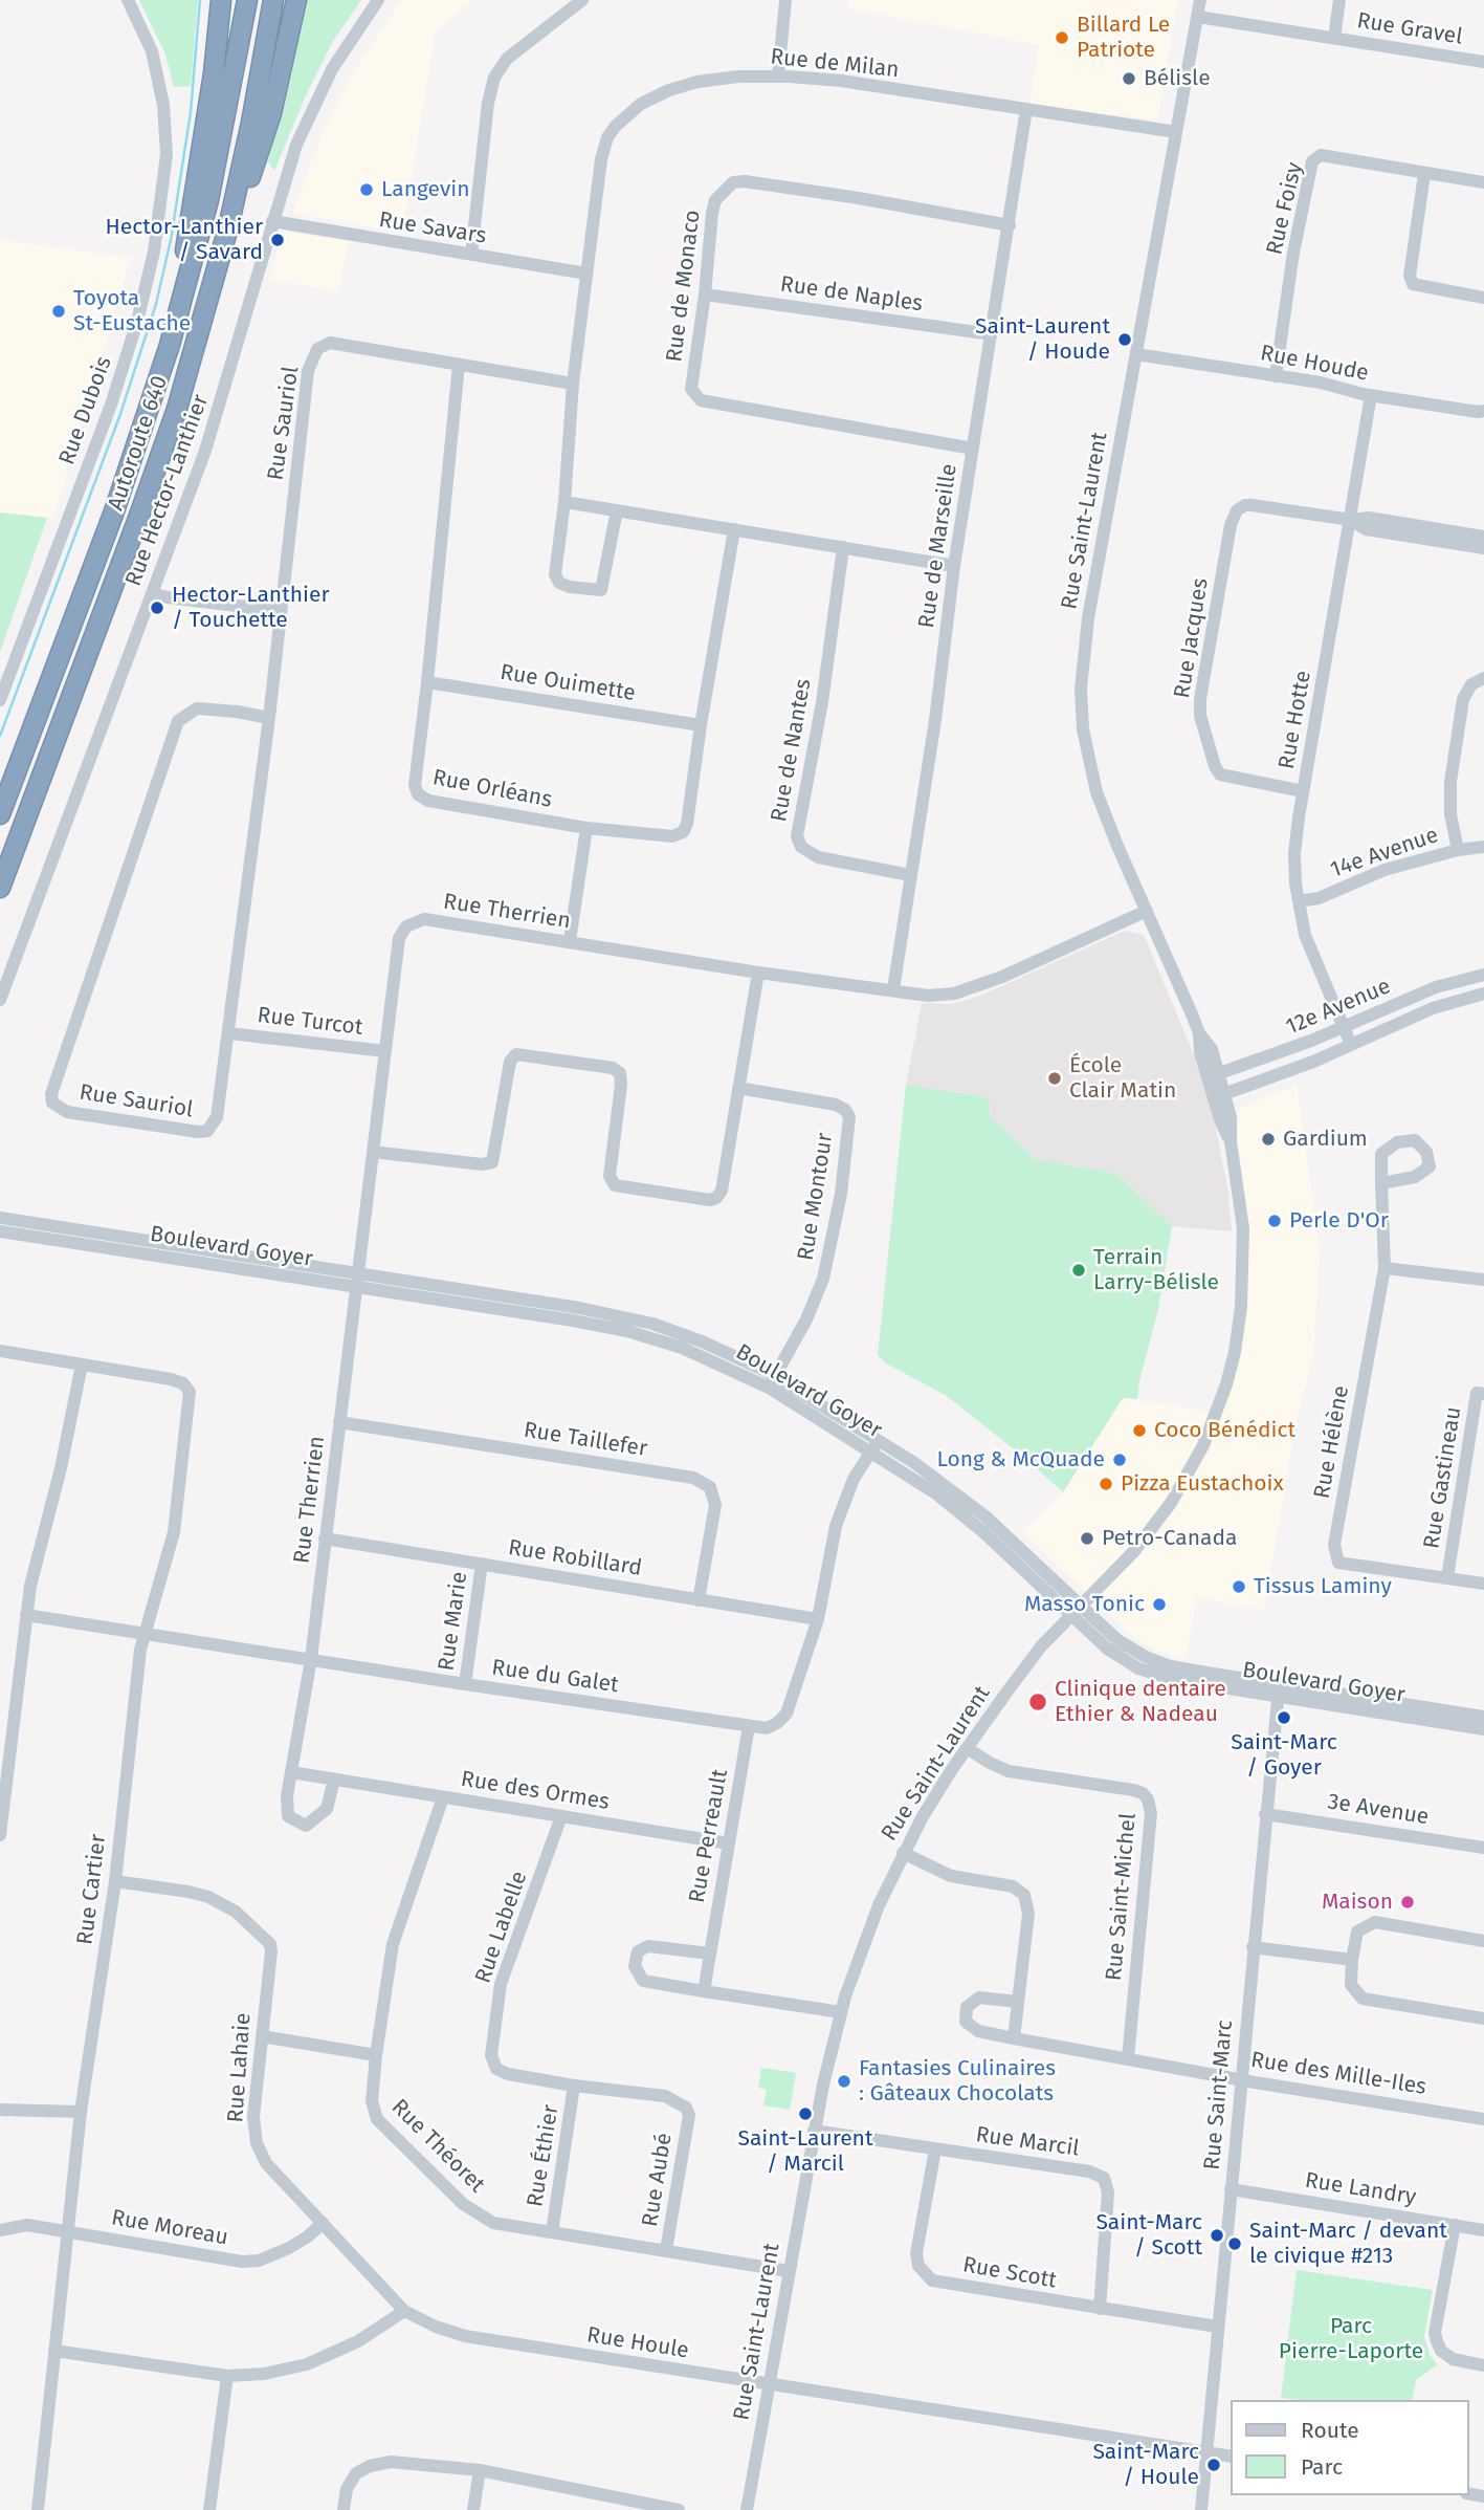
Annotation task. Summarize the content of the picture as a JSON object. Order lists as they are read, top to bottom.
{
  "streets": {
    "highway": ["Autoroute 640"],
    "street": [
      "Rue Gravel",
      "Rue de Milan",
      "Rue Foisy",
      "Rue Savars",
      "Rue de Monaco",
      "Rue de Naples",
      "Rue Houde",
      "Rue Dubois",
      "Rue Sauriol",
      "Rue Hector-Lanthier",
      "Rue Saint-Laurent",
      "Rue de Marseille",
      "Rue Jacques",
      "Rue Ouimette",
      "Rue Hotte",
      "Rue de Nantes",
      "Rue Orléans",
      "14e Avenue",
      "Rue Therrien",
      "12e Avenue",
      "Rue Turcot",
      "Rue Montour",
      "Boulevard Goyer",
      "Rue Taillefer",
      "Rue Hélène",
      "Rue Gastineau",
      "Rue Robillard",
      "Rue Marie",
      "Rue du Galet",
      "Rue des Ormes",
      "3e Avenue",
      "Rue Perreault",
      "Rue Cartier",
      "Rue Saint-Michel",
      "Rue Labelle",
      "Rue Lahaie",
      "Rue des Mille-Iles",
      "Rue Saint-Marc",
      "Rue Marcil",
      "Rue Théoret",
      "Rue Éthier",
      "Rue Aubé",
      "Rue Landry",
      "Rue Moreau",
      "Rue Scott",
      "Rue Houle"
    ]
  },
  "crossings": [
    ["Rue Gravel", "Rue Saint-Laurent"],
    ["Rue de Milan", "Rue Savars"],
    ["Rue de Milan", "Rue Sauriol"],
    ["Rue de Milan", "Rue Saint-Laurent"],
    ["Rue de Milan", "Rue de Marseille"],
    ["Rue Foisy", "Rue Houde"],
    ["Rue Savars", "Rue Hector-Lanthier"],
    ["Rue de Monaco", "Rue de Naples"],
    ["Rue de Monaco", "Rue de Marseille"],
    ["Rue de Naples", "Rue de Marseille"],
    ["Rue Houde", "Rue Saint-Laurent"],
    ["Rue Houde", "Rue Hotte"],
    ["Rue Sauriol", "Rue Orléans"],
    ["Rue Sauriol", "Rue Turcot"],
    ["Rue Saint-Laurent", "Rue Therrien"],
    ["Rue Saint-Laurent", "12e Avenue"],
    ["Rue Saint-Laurent", "Boulevard Goyer"],
    ["Rue Saint-Laurent", "Rue Saint-Michel"],
    ["Rue Saint-Laurent", "Rue Marcil"],
    ["Rue Saint-Laurent", "Rue Théoret"],
    ["Rue Saint-Laurent", "Rue Houle"],
    ["Rue de Marseille", "Rue de Nantes"],
    ["Rue de Marseille", "Rue Therrien"],
    ["Rue Jacques", "Rue Hotte"],
    ["Rue Ouimette", "Rue Orléans"],
    ["Rue Hotte", "14e Avenue"],
    ["Rue Hotte", "12e Avenue"],
    ["Rue Therrien", "Rue Turcot"],
    ["Rue Therrien", "Boulevard Goyer"],
    ["Rue Therrien", "Rue Taillefer"],
    ["Rue Therrien", "Rue Robillard"],
    ["Rue Therrien", "Rue du Galet"],
    ["Rue Montour", "Boulevard Goyer"],
    ["Boulevard Goyer", "Rue du Galet"],
    ["Boulevard Goyer", "Rue Saint-Marc"],
    ["Rue Taillefer", "Rue Robillard"],
    ["Rue Hélène", "Rue Gastineau"],
    ["Rue Robillard", "Rue Marie"],
    ["Rue Robillard", "Rue du Galet"],
    ["Rue Marie", "Rue du Galet"],
    ["Rue du Galet", "Rue Perreault"],
    ["Rue du Galet", "Rue Cartier"],
    ["Rue des Ormes", "Rue Perreault"],
    ["Rue des Ormes", "Rue Labelle"],
    ["Rue des Ormes", "Rue Théoret"],
    ["3e Avenue", "Rue Saint-Marc"],
    ["Rue Cartier", "Rue Lahaie"],
    ["Rue Cartier", "Rue Moreau"],
    ["Rue Saint-Michel", "Rue des Mille-Iles"],
    ["Rue Labelle", "Rue Éthier"],
    ["Rue Labelle", "Rue Aubé"],
    ["Rue Lahaie", "Rue Moreau"],
    ["Rue Lahaie", "Rue Houle"],
    ["Rue des Mille-Iles", "Rue Saint-Marc"],
    ["Rue Saint-Marc", "Rue Landry"],
    ["Rue Saint-Marc", "Rue Scott"],
    ["Rue Saint-Marc", "Rue Houle"],
    ["Rue Marcil", "Rue Scott"],
    ["Rue Théoret", "Rue Éthier"],
    ["Rue Théoret", "Rue Aubé"]
  ],
  "parks": ["Parc Pierre-Laporte"],
  "places": [
    "Billard Le Patriote",
    "Bélisle",
    "Langevin",
    "Hector-Lanthier / Savard",
    "Toyota St-Eustache",
    "Saint-Laurent / Houde",
    "Hector-Lanthier / Touchette",
    "École Clair Matin",
    "Gardium",
    "Perle D'Or",
    "Terrain Larry-Bélisle",
    "Coco Bénédict",
    "Long & McQuade",
    "Pizza Eustachoix",
    "Petro-Canada",
    "Tissus Laminy",
    "Masso Tonic",
    "Clinique dentaire Ethier & Nadeau",
    "Saint-Marc / Goyer",
    "Maison",
    "Fantasies Culinaires : Gâteaux Chocolats",
    "Saint-Laurent / Marcil",
    "Saint-Marc / Scott",
    "Saint-Marc / devant le civique #213",
    "Saint-Marc / Houle"
  ],
  "legend": ["Route", "Parc"]
}
